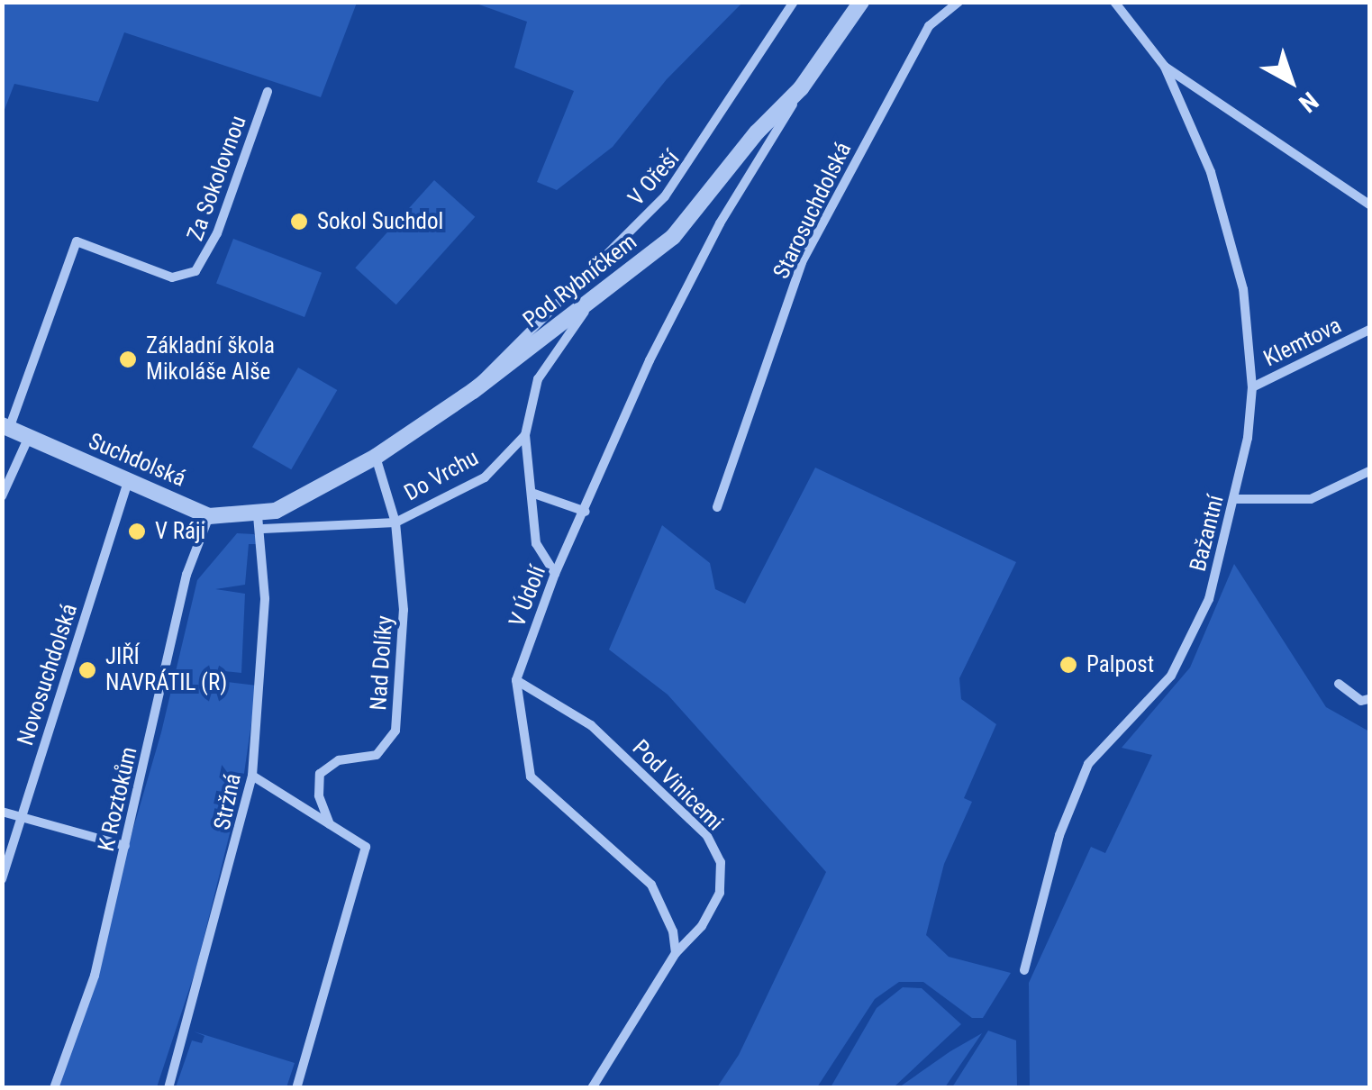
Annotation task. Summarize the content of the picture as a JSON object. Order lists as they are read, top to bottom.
{
  "streets": {
    "street": [
      "Za Sokolovnou",
      "V Ořeší",
      "Starosuchdolská",
      "Pod Rybníčkem",
      "Klemtova",
      "Suchdolská",
      "Do Vrchu",
      "Bažantní",
      "V Údolí",
      "Nad Dolíky",
      "Novosuchdolská",
      "Pod Vinicemi",
      "K Roztokům",
      "Stržná"
    ]
  },
  "crossings": [
    ["Za Sokolovnou", "Suchdolská"],
    ["V Ořeší", "Pod Rybníčkem"],
    ["Pod Rybníčkem", "Suchdolská"],
    ["Pod Rybníčkem", "Do Vrchu"],
    ["Pod Rybníčkem", "V Údolí"],
    ["Pod Rybníčkem", "Nad Dolíky"],
    ["Pod Rybníčkem", "Stržná"],
    ["Klemtova", "Bažantní"],
    ["Suchdolská", "Do Vrchu"],
    ["Suchdolská", "Novosuchdolská"],
    ["Suchdolská", "K Roztokům"],
    ["Suchdolská", "Stržná"],
    ["Do Vrchu", "Nad Dolíky"],
    ["Do Vrchu", "Stržná"],
    ["V Údolí", "Pod Vinicemi"]
  ],
  "places": [
    "Sokol Suchdol",
    "Základní škola Mikoláše Alše",
    "V Ráji",
    "Palpost",
    "JIŘÍ NAVRÁTIL (R)"
  ],
  "north": "bottom right"
}
